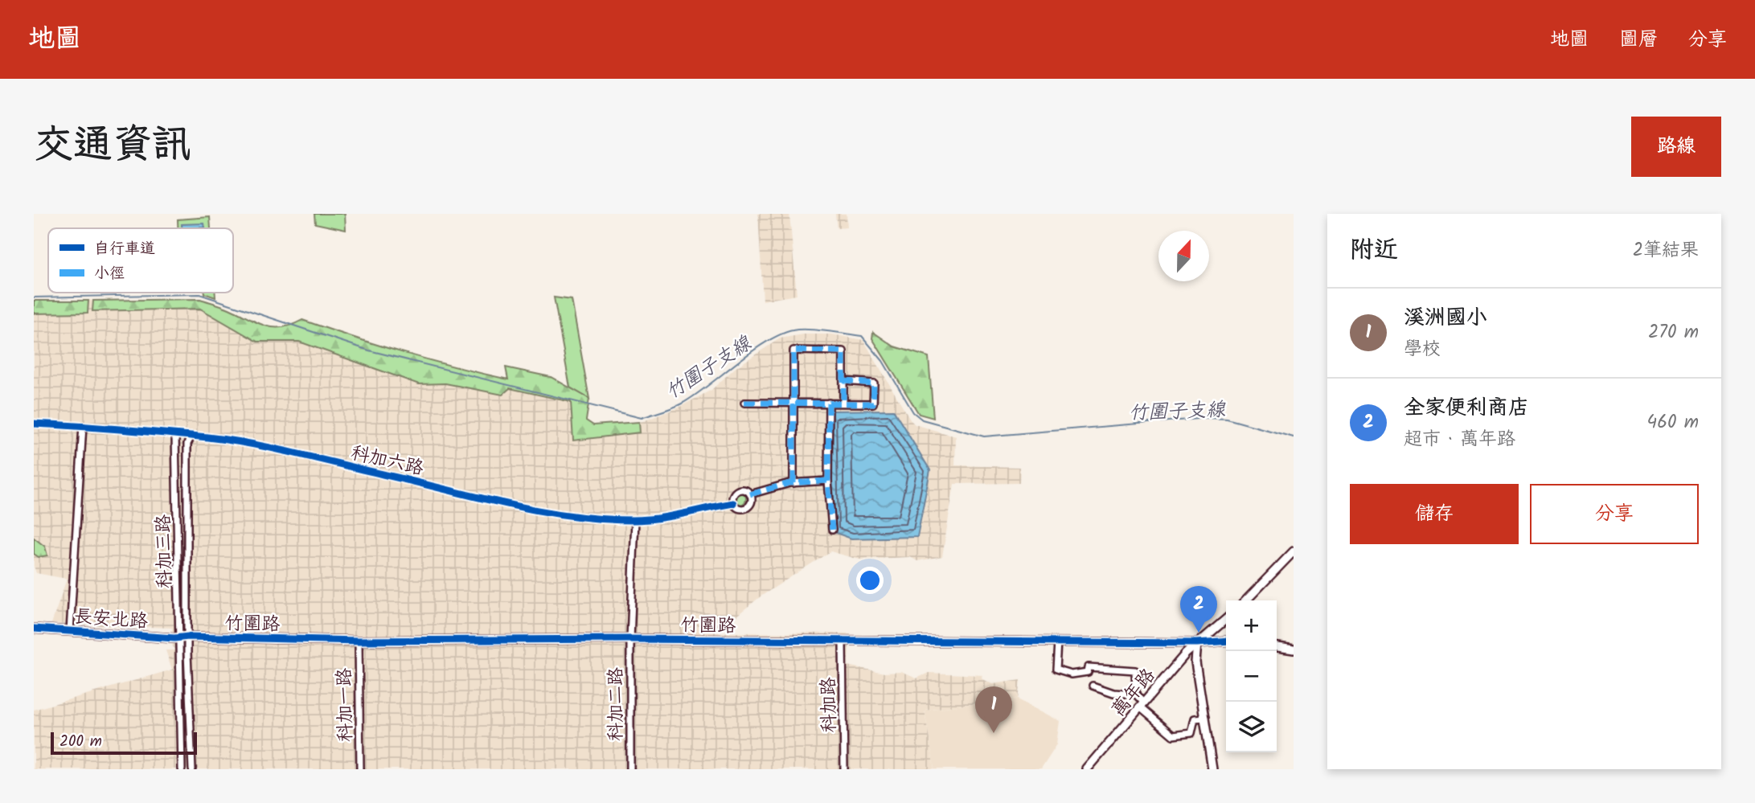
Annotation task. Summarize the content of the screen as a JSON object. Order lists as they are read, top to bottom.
{
  "streets": {
    "street": [
      "科加六路",
      "科加三路",
      "長安北路",
      "竹圍路",
      "萬年路",
      "科加二路",
      "科加一路",
      "科加路"
    ]
  },
  "crossings": [
    ["科加六路", "科加三路"],
    ["科加六路", "科加二路"],
    ["科加三路", "長安北路"],
    ["科加三路", "竹圍路"],
    ["長安北路", "竹圍路"],
    ["竹圍路", "萬年路"],
    ["竹圍路", "科加二路"],
    ["竹圍路", "科加一路"],
    ["竹圍路", "科加路"]
  ],
  "water": ["竹圍子支線"],
  "legend": ["自行車道", "小徑"],
  "scale_bar": "200 m",
  "north": "top",
  "page": {
    "header": "地圖",
    "nav": ["地圖", "圖層", "分享"],
    "title": "交通資訊",
    "buttons": [
      "路線",
      ["儲存", "分享"]
    ],
    "heading": ["附近", "2筆結果"],
    "list": [
      {
        "mark": "1",
        "name": "溪洲國小",
        "note": "學校",
        "value": "270 m"
      },
      {
        "mark": "2",
        "name": "全家便利商店",
        "note": "超市 · 萬年路",
        "value": "460 m"
      }
    ],
    "pins": ["2", "1"],
    "map_buttons": ["+", "−"],
    "scale": "200 m"
  }
}
